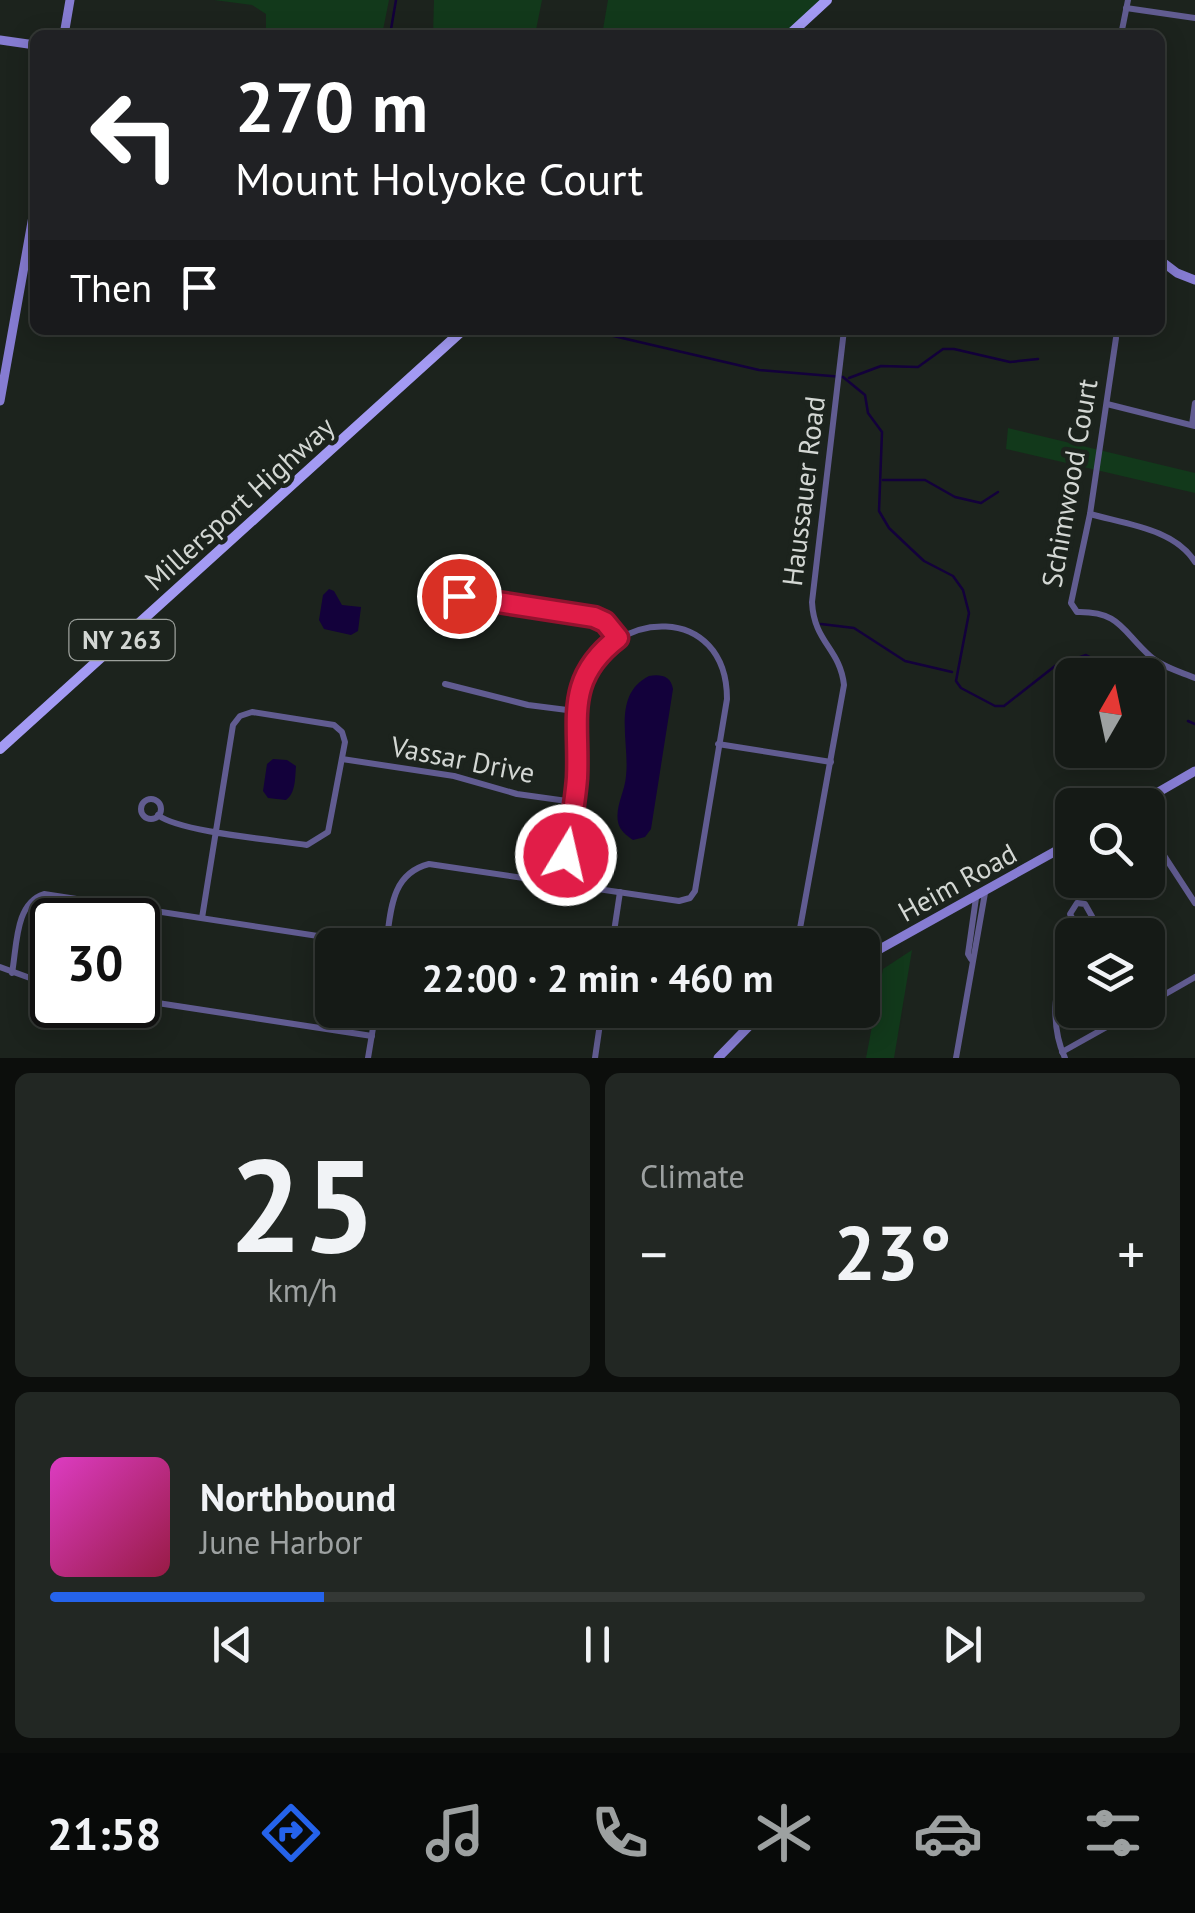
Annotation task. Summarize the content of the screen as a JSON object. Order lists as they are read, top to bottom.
{
  "streets": {
    "main road": ["Millersport Highway", "NY 263"],
    "street": [
      "Schimwood Court",
      "Haussauer Road",
      "Vassar Drive",
      "Heim Road"
    ]
  },
  "north": "top",
  "page": {
    "turn": ["270 m", "Mount Holyoke Court"],
    "then": "Then",
    "limit": "30",
    "trip": "22:00 · 2 min · 460 m",
    "tile": [
      ["25", "km/h"],
      "Climate"
    ],
    "heat": ["−", "23°", "+"],
    "song": ["Northbound", "June Harbor"],
    "tabs": "21:58"
  }
}
